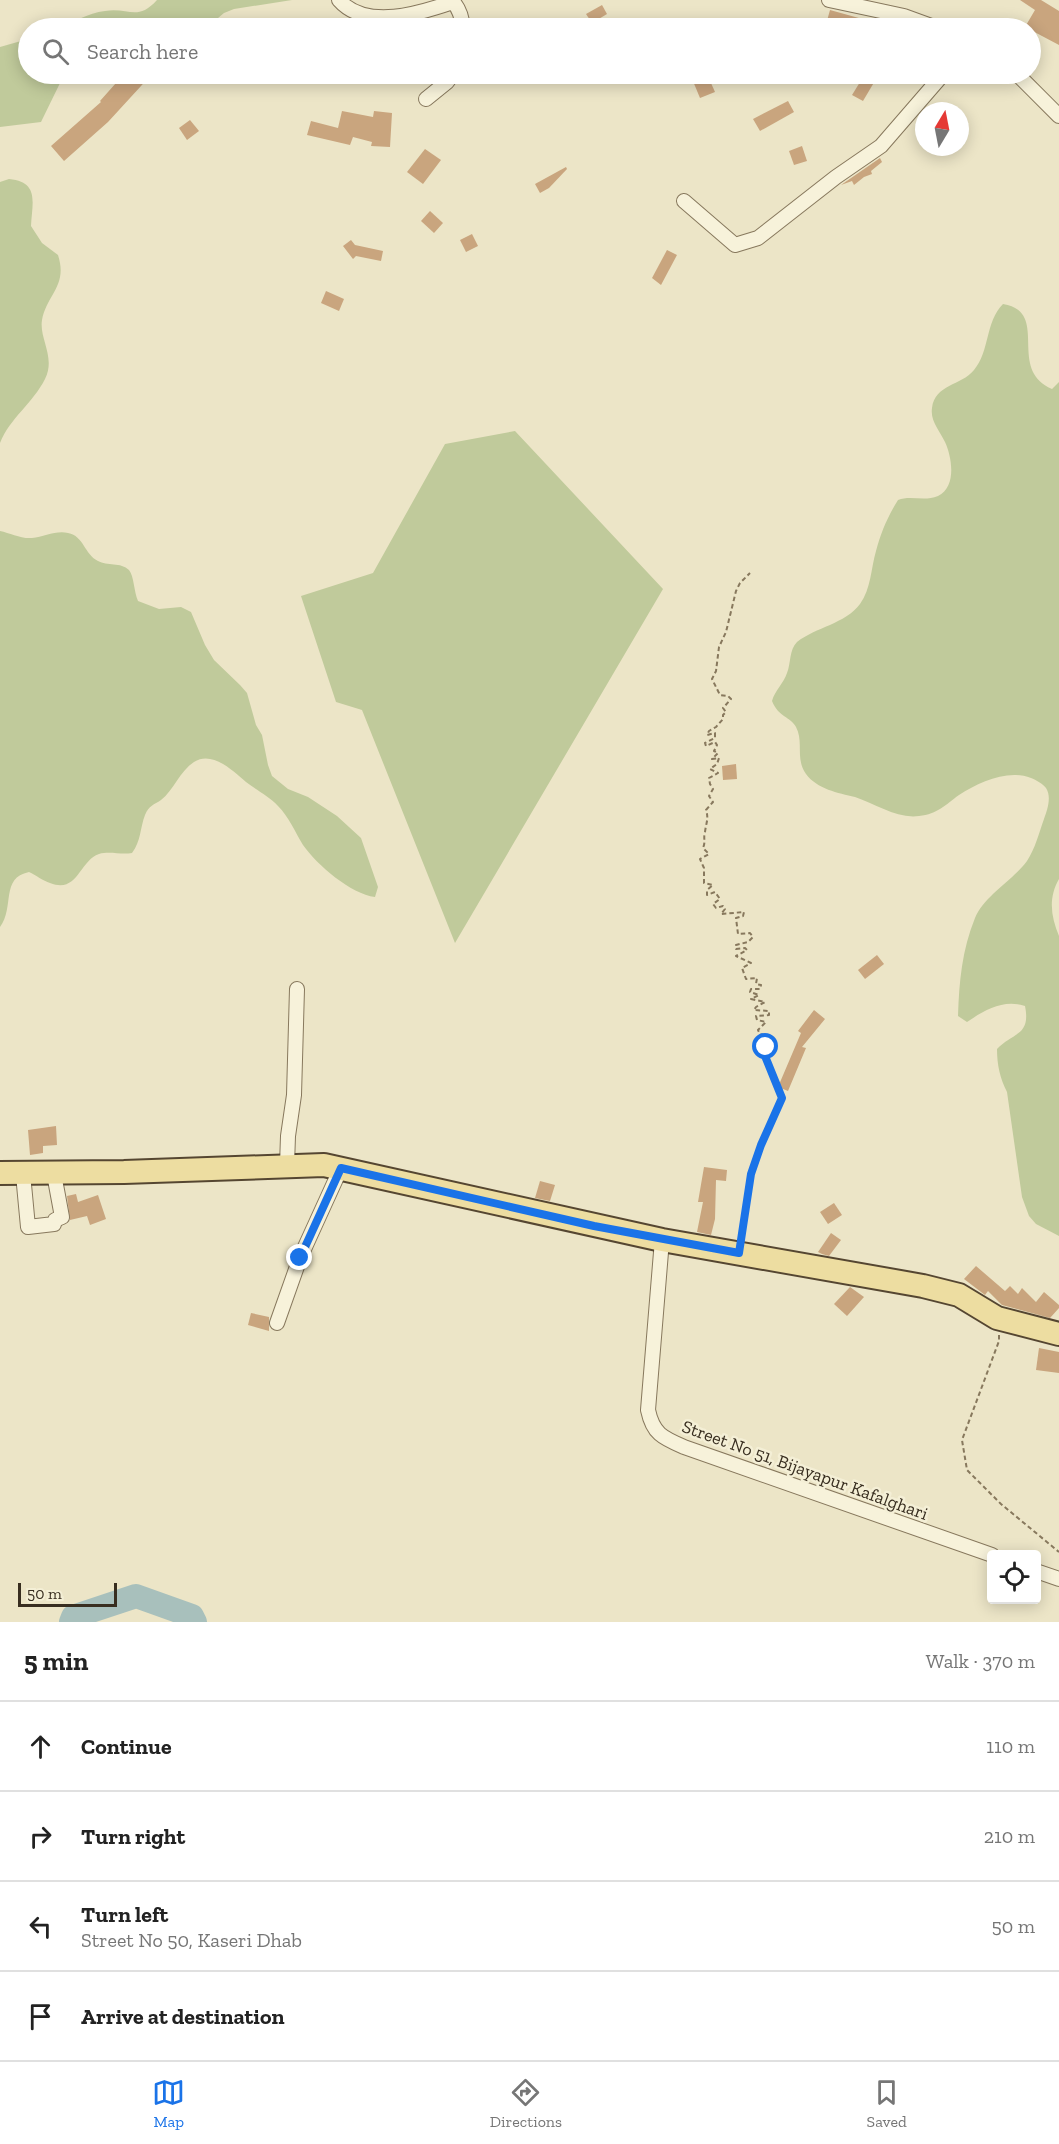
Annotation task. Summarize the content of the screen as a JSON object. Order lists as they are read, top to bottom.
{
  "streets": {
    "street": ["Street No 51, Bijayapur Kafalghari"]
  },
  "scale_bar": "50 m",
  "north": "top",
  "page": {
    "search": "Search here",
    "scale": "50 m",
    "heading": ["5 min", "Walk · 370 m"],
    "list": [
      ["Continue", "110 m"],
      ["Turn right", "210 m"],
      ["Turn left", "Street No 50, Kaseri Dhab", "50 m"],
      "Arrive at destination"
    ],
    "nav": ["Map", "Directions", "Saved"]
  }
}
